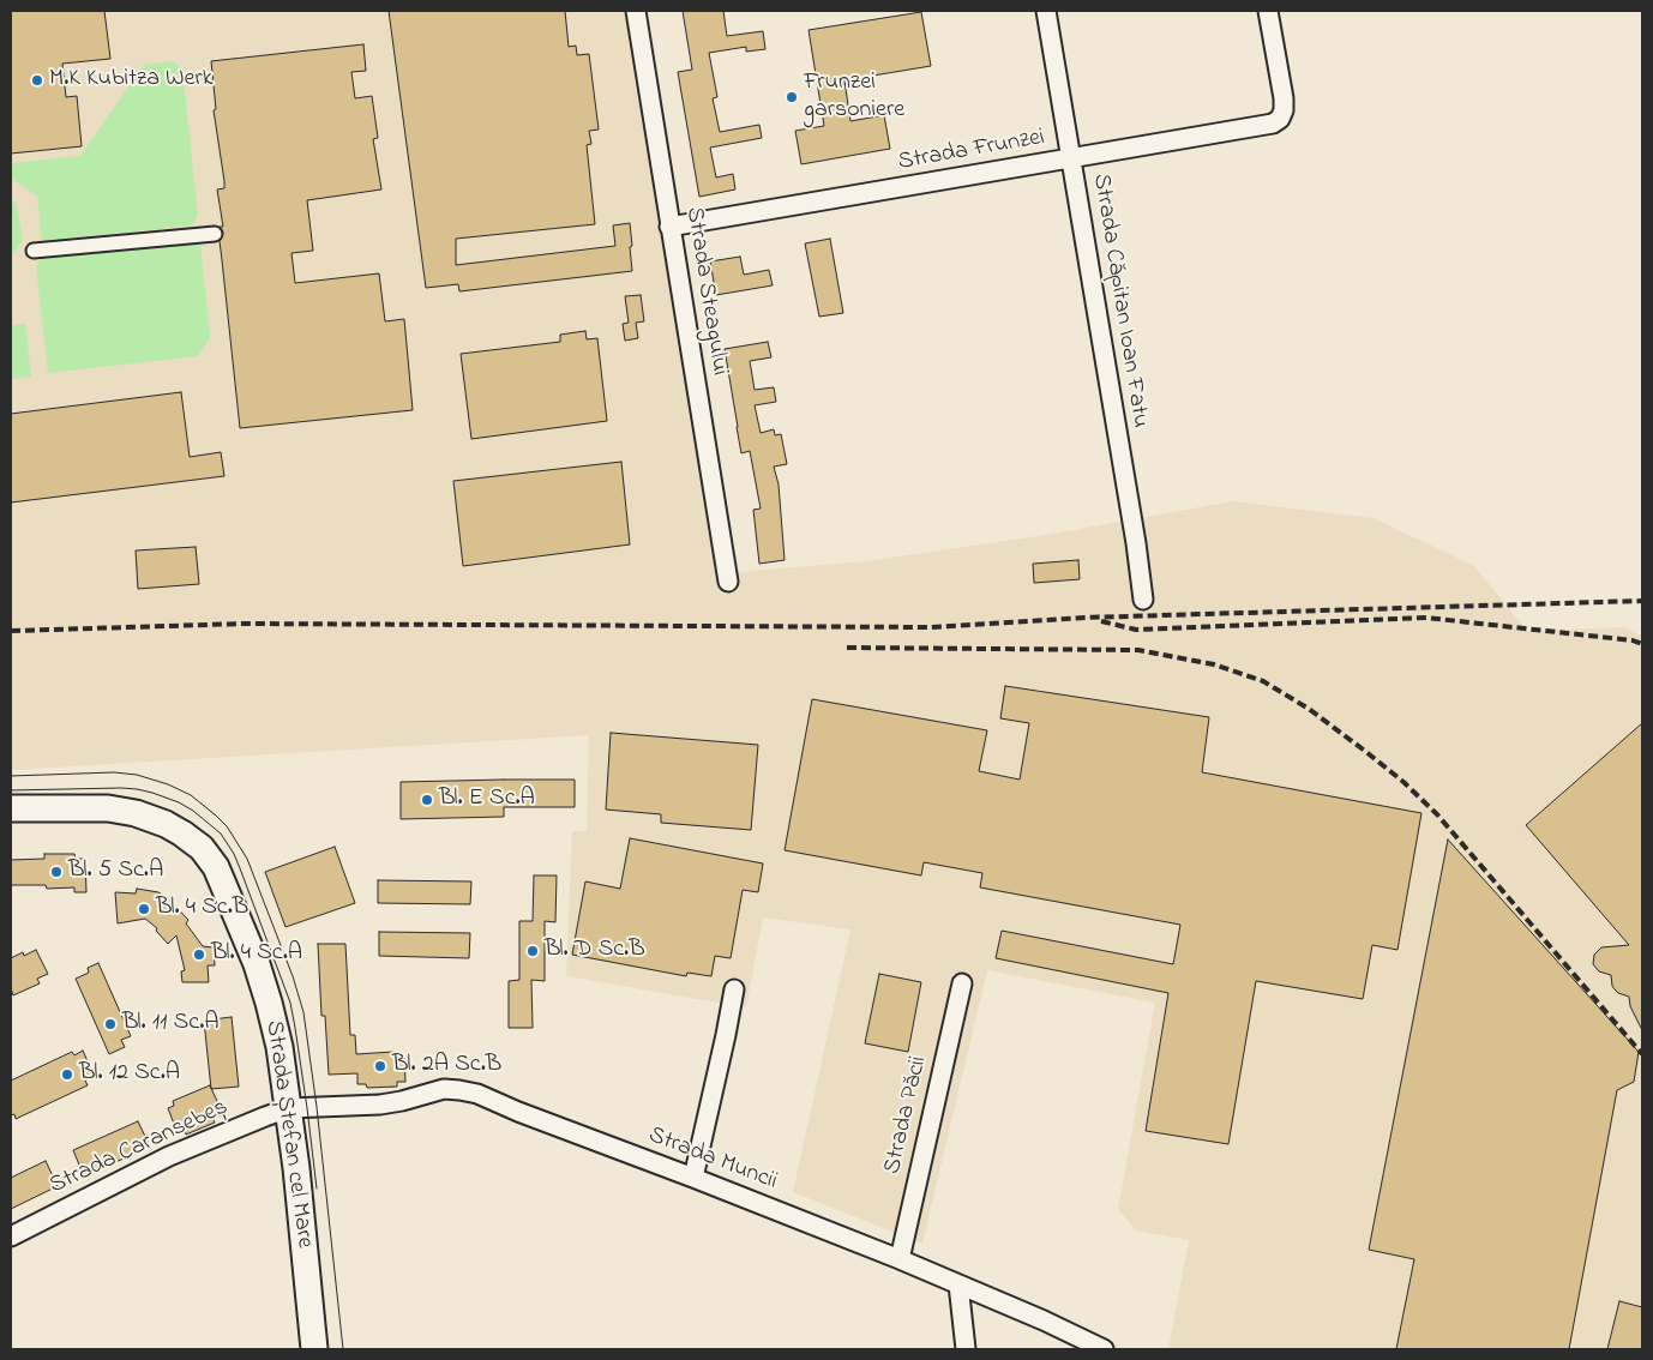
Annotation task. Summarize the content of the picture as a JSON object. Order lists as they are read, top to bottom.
{
  "streets": {
    "main road": ["Strada Ștefan cel Mare"],
    "street": [
      "Strada Frunzei",
      "Strada Steagului",
      "Strada Căpitan Ioan Fatu",
      "Strada Păcii",
      "Strada Caransebeș",
      "Strada Muncii"
    ]
  },
  "crossings": [
    ["Strada Frunzei", "Strada Steagului"],
    ["Strada Frunzei", "Strada Căpitan Ioan Fatu"],
    ["Strada Păcii", "Strada Muncii"],
    ["Strada Ștefan cel Mare", "Strada Caransebeș"],
    ["Strada Ștefan cel Mare", "Strada Muncii"],
    ["Strada Caransebeș", "Strada Muncii"]
  ],
  "places": [
    "M.K Kubitza Werk",
    "Frunzei garsoniere",
    "Bl. E Sc.A",
    "Bl. 5 Sc.A",
    "Bl. 4 Sc.B",
    "Bl. D Sc.B",
    "Bl. 4 Sc.A",
    "Bl. 11 Sc.A",
    "Bl. 2A Sc.B",
    "Bl. 12 Sc.A"
  ]
}
